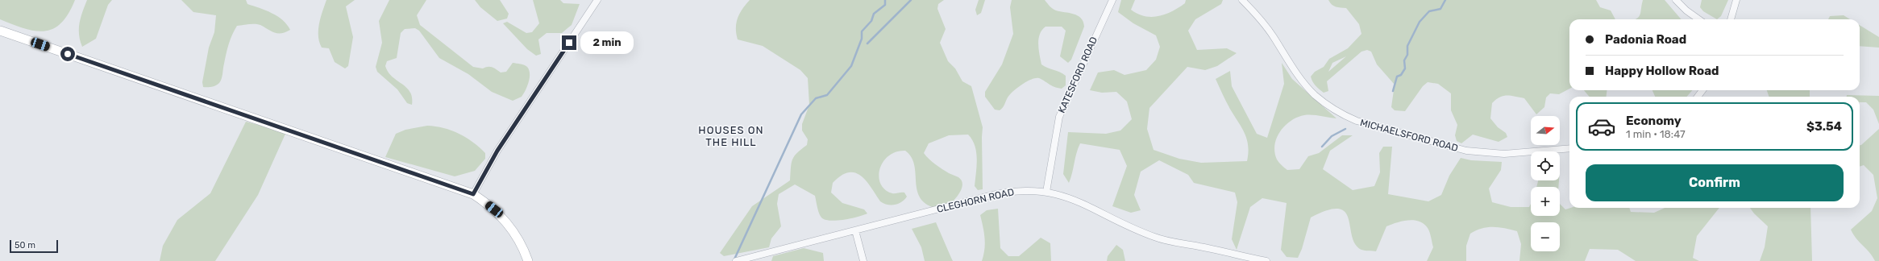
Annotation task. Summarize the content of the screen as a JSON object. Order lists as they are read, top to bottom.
{
  "streets": {
    "street": ["KATESFORD ROAD", "MICHAELSFORD ROAD", "CLEGHORN ROAD"]
  },
  "crossings": [
    ["KATESFORD ROAD", "CLEGHORN ROAD"]
  ],
  "districts": ["HOUSES ON THE HILL"],
  "scale_bar": "50 m",
  "north": "right",
  "page": {
    "banner": ["Padonia Road", "Happy Hollow Road"],
    "bubble": "2 min",
    "list": [
      {
        "name": "Economy",
        "note": "1 min · 18:47",
        "value": "$3.54"
      }
    ],
    "map_buttons": ["+", "−"],
    "buttons": "Confirm",
    "scale": "50 m"
  }
}
